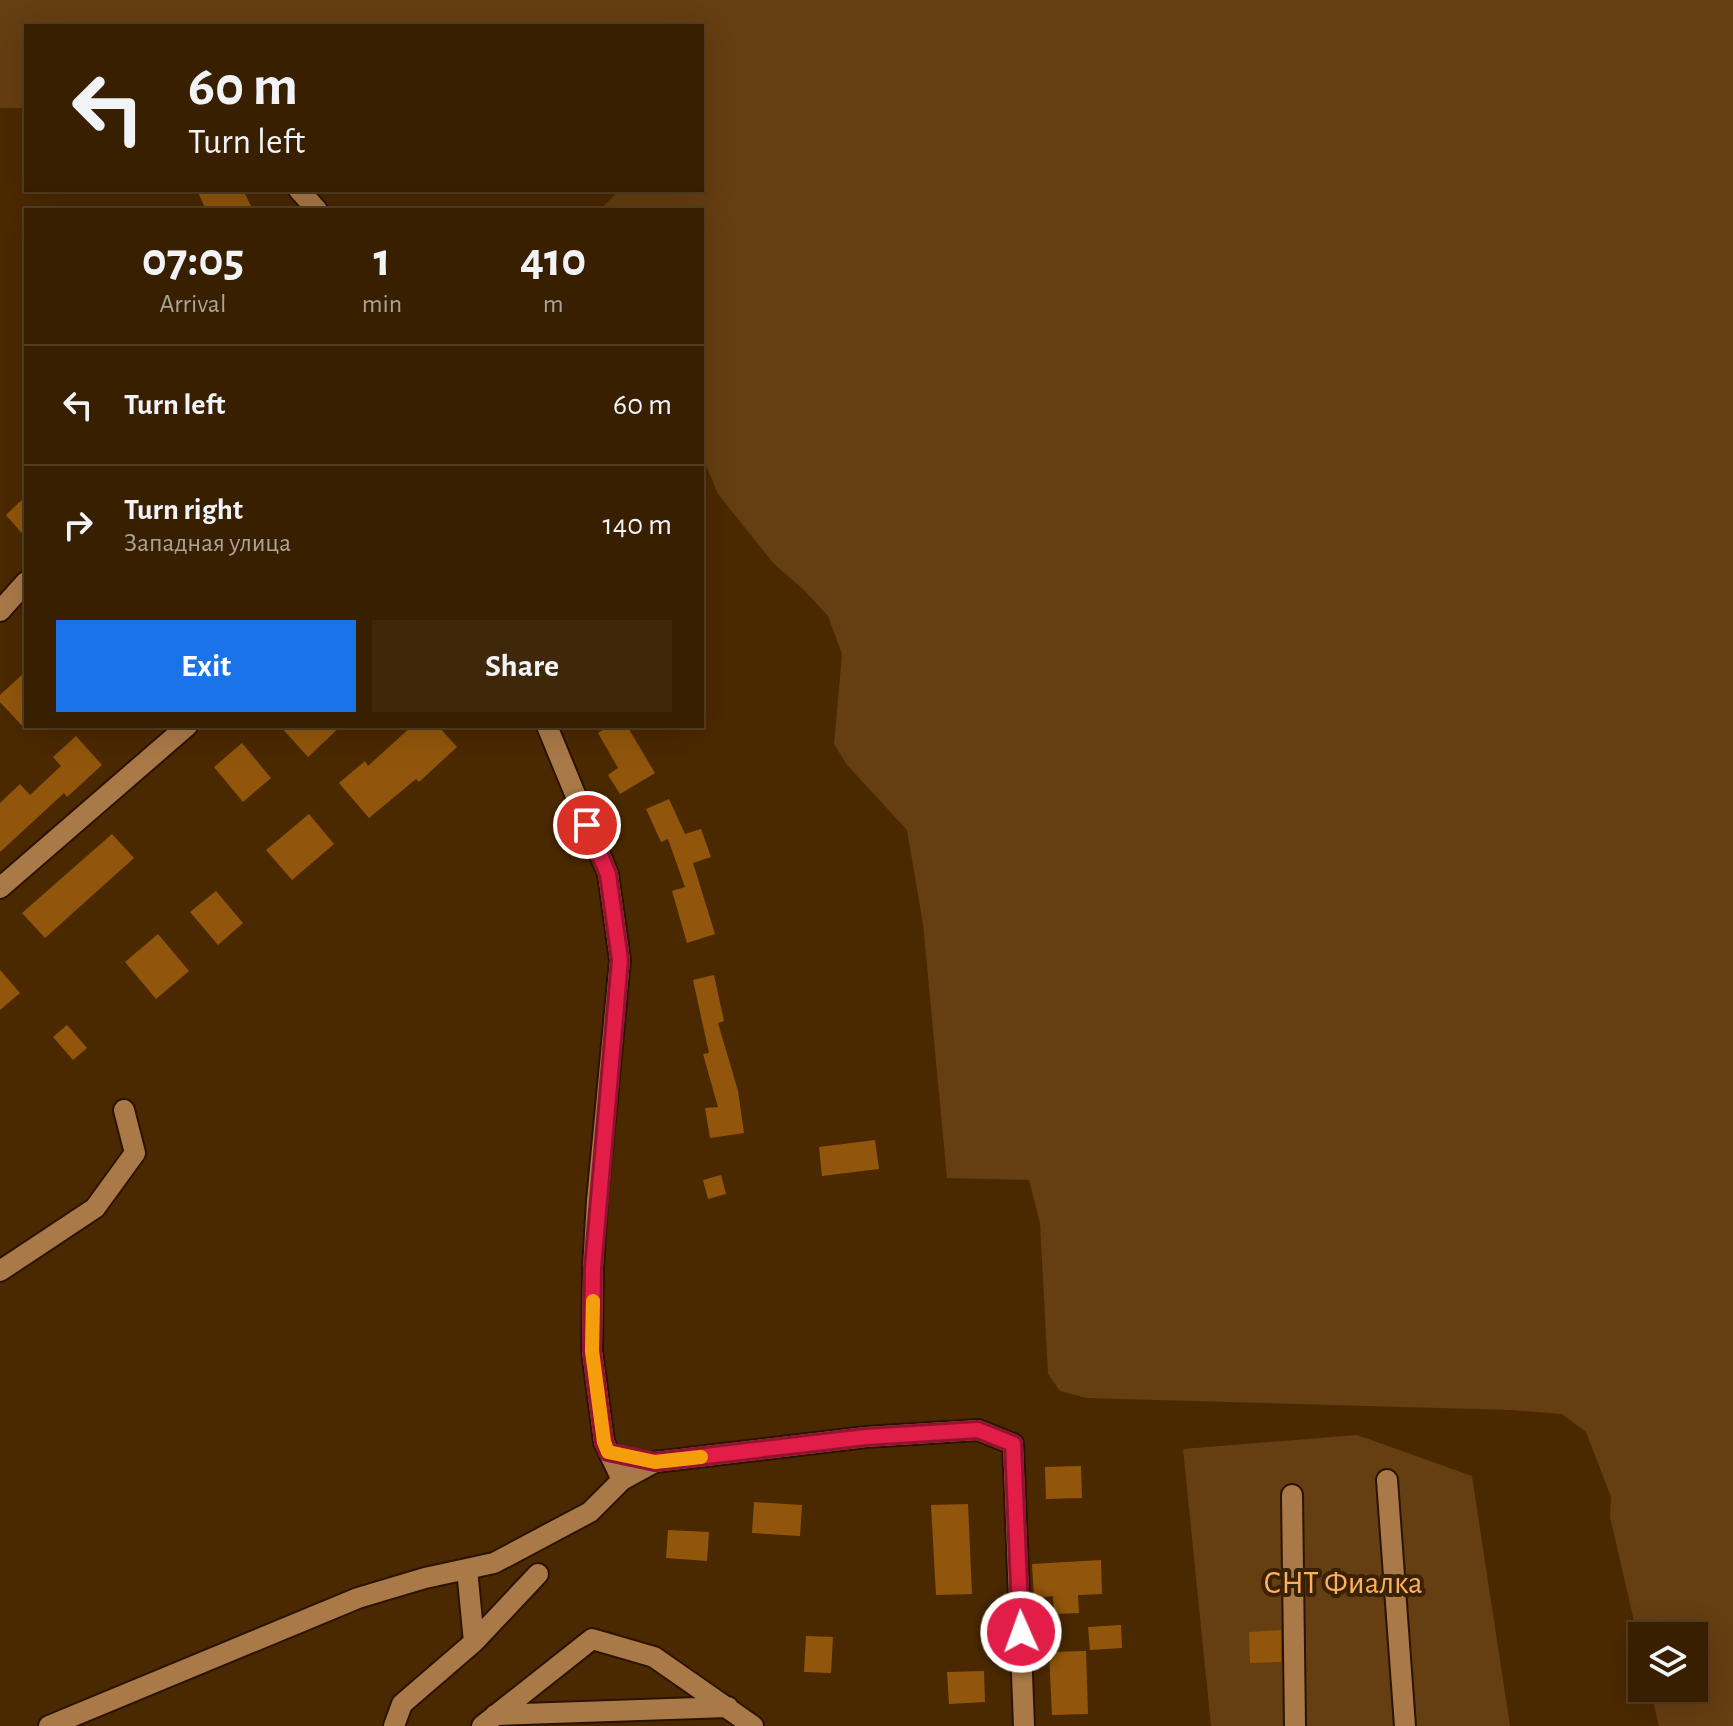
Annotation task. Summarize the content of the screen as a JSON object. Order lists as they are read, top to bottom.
{
  "parks": ["СНТ Фиалка"],
  "page": {
    "turn": ["60 m", "Turn left"],
    "eta": [
      "07:05",
      "Arrival",
      "1",
      "min",
      "410",
      "m"
    ],
    "list": [
      {
        "name": "Turn left",
        "value": "60 m"
      },
      {
        "name": "Turn right",
        "note": "Западная улица",
        "value": "140 m"
      }
    ],
    "buttons": ["Exit", "Share"]
  }
}
